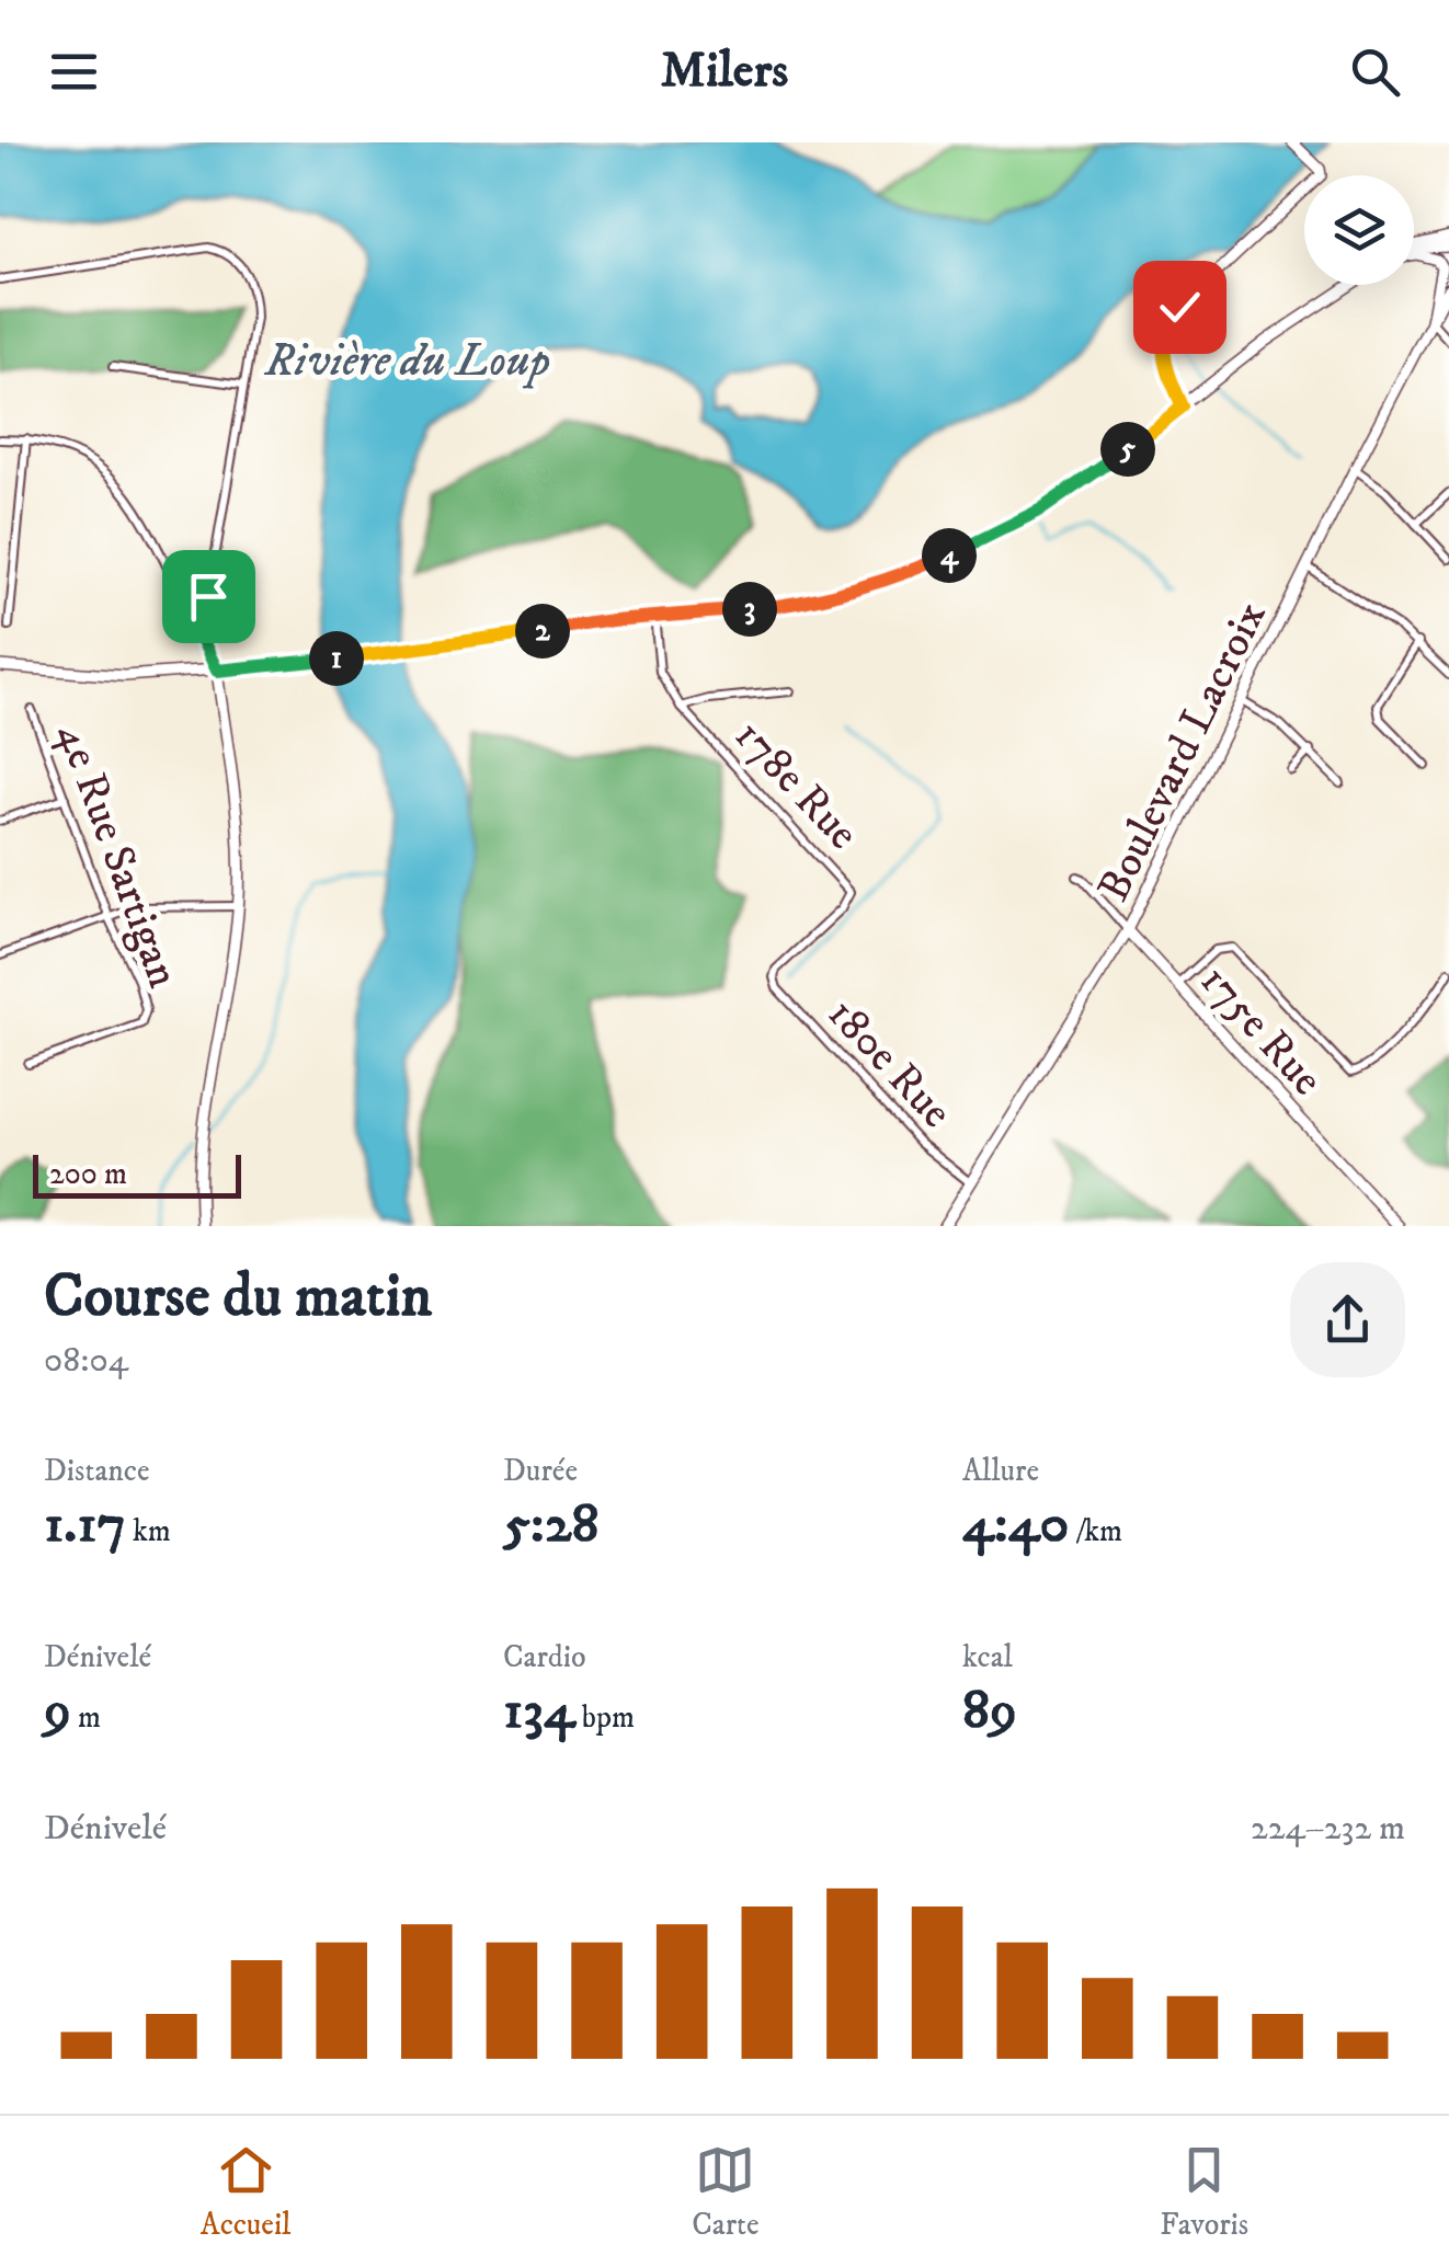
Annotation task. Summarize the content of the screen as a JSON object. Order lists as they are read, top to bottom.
{
  "streets": {
    "main road": ["Boulevard Lacroix", "175e Rue"],
    "street": ["178e Rue", "4e Rue Sartigan", "180e Rue"]
  },
  "crossings": [
    ["Boulevard Lacroix", "175e Rue"],
    ["Boulevard Lacroix", "180e Rue"],
    ["178e Rue", "180e Rue"]
  ],
  "water": ["Rivière du Loup"],
  "scale_bar": "200 m",
  "page": {
    "header": "Milers",
    "pins": [
      "5",
      "4",
      "3",
      "2",
      "1"
    ],
    "scale": "200 m",
    "heading": ["Course du matin", "08:04"],
    "stats": [
      ["Distance", "1.17 km"],
      ["Durée", "5:28"],
      ["Allure", "4:40 /km"],
      ["Dénivelé", "9 m"],
      ["Cardio", "134 bpm"],
      ["kcal", "89"]
    ],
    "chart": ["Dénivelé", "224–232 m"],
    "tabs": ["Accueil", "Carte", "Favoris"]
  }
}
